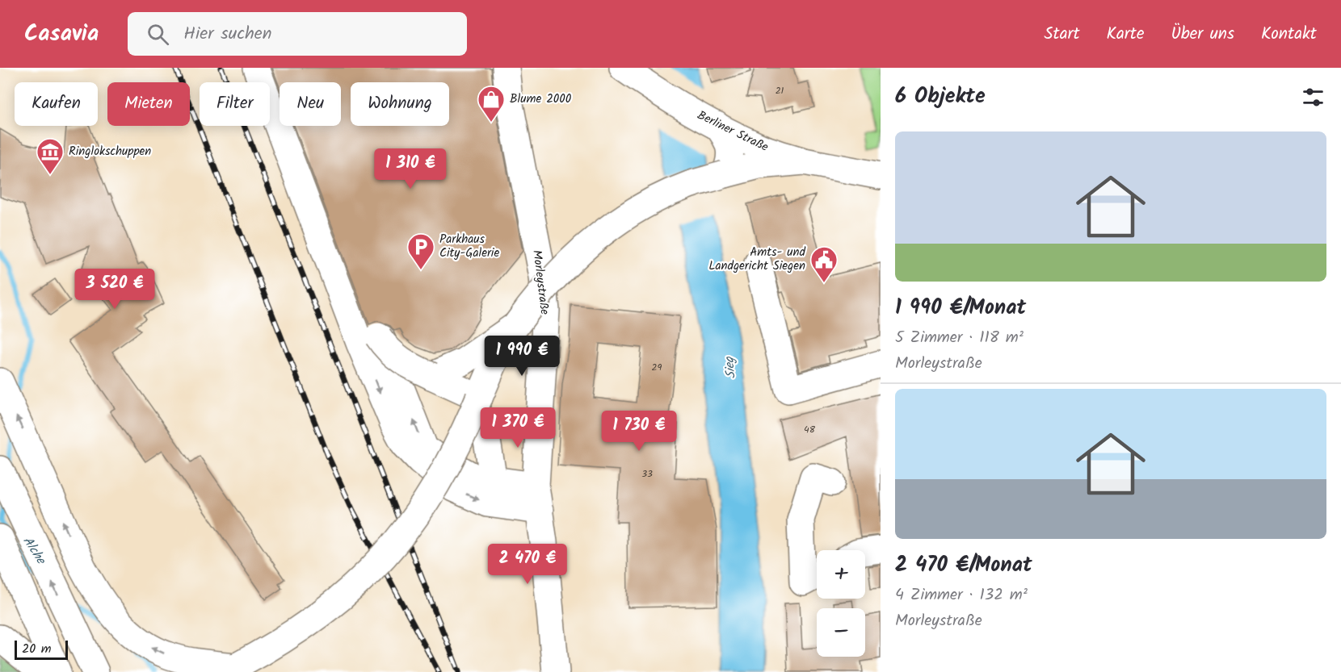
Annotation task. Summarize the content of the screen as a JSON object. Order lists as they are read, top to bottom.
{
  "streets": {
    "main road": ["Berliner Straße", "Morleystraße"]
  },
  "water": ["Sieg", "Alche"],
  "places": {
    "shop": ["Blume 2000"],
    "museum": ["Ringlokschuppen"],
    "parking": ["Parkhaus City-Galerie"],
    "public building": ["Amts- und Landgericht Siegen"]
  },
  "house_numbers": [
    "21",
    "29",
    "48",
    "33"
  ],
  "scale_bar": "20 m",
  "page": {
    "header": "Casavia",
    "search": "Hier suchen",
    "nav": [
      "Start",
      "Karte",
      "Über uns",
      "Kontakt"
    ],
    "heading": "6 Objekte",
    "chip": [
      "Kaufen",
      "Mieten",
      "Filter",
      "Neu",
      "Wohnung"
    ],
    "list": [
      {
        "name": "1 990 €/Monat",
        "note": "5 Zimmer · 118 m² · Morleystraße"
      },
      {
        "name": "2 470 €/Monat",
        "note": "4 Zimmer · 132 m² · Morleystraße"
      }
    ],
    "price": [
      "1 310 €",
      "3 520 €",
      "1 990 €",
      "1 370 €",
      "1 730 €",
      "2 470 €"
    ],
    "map_buttons": ["+", "−"],
    "scale": "20 m"
  }
}
